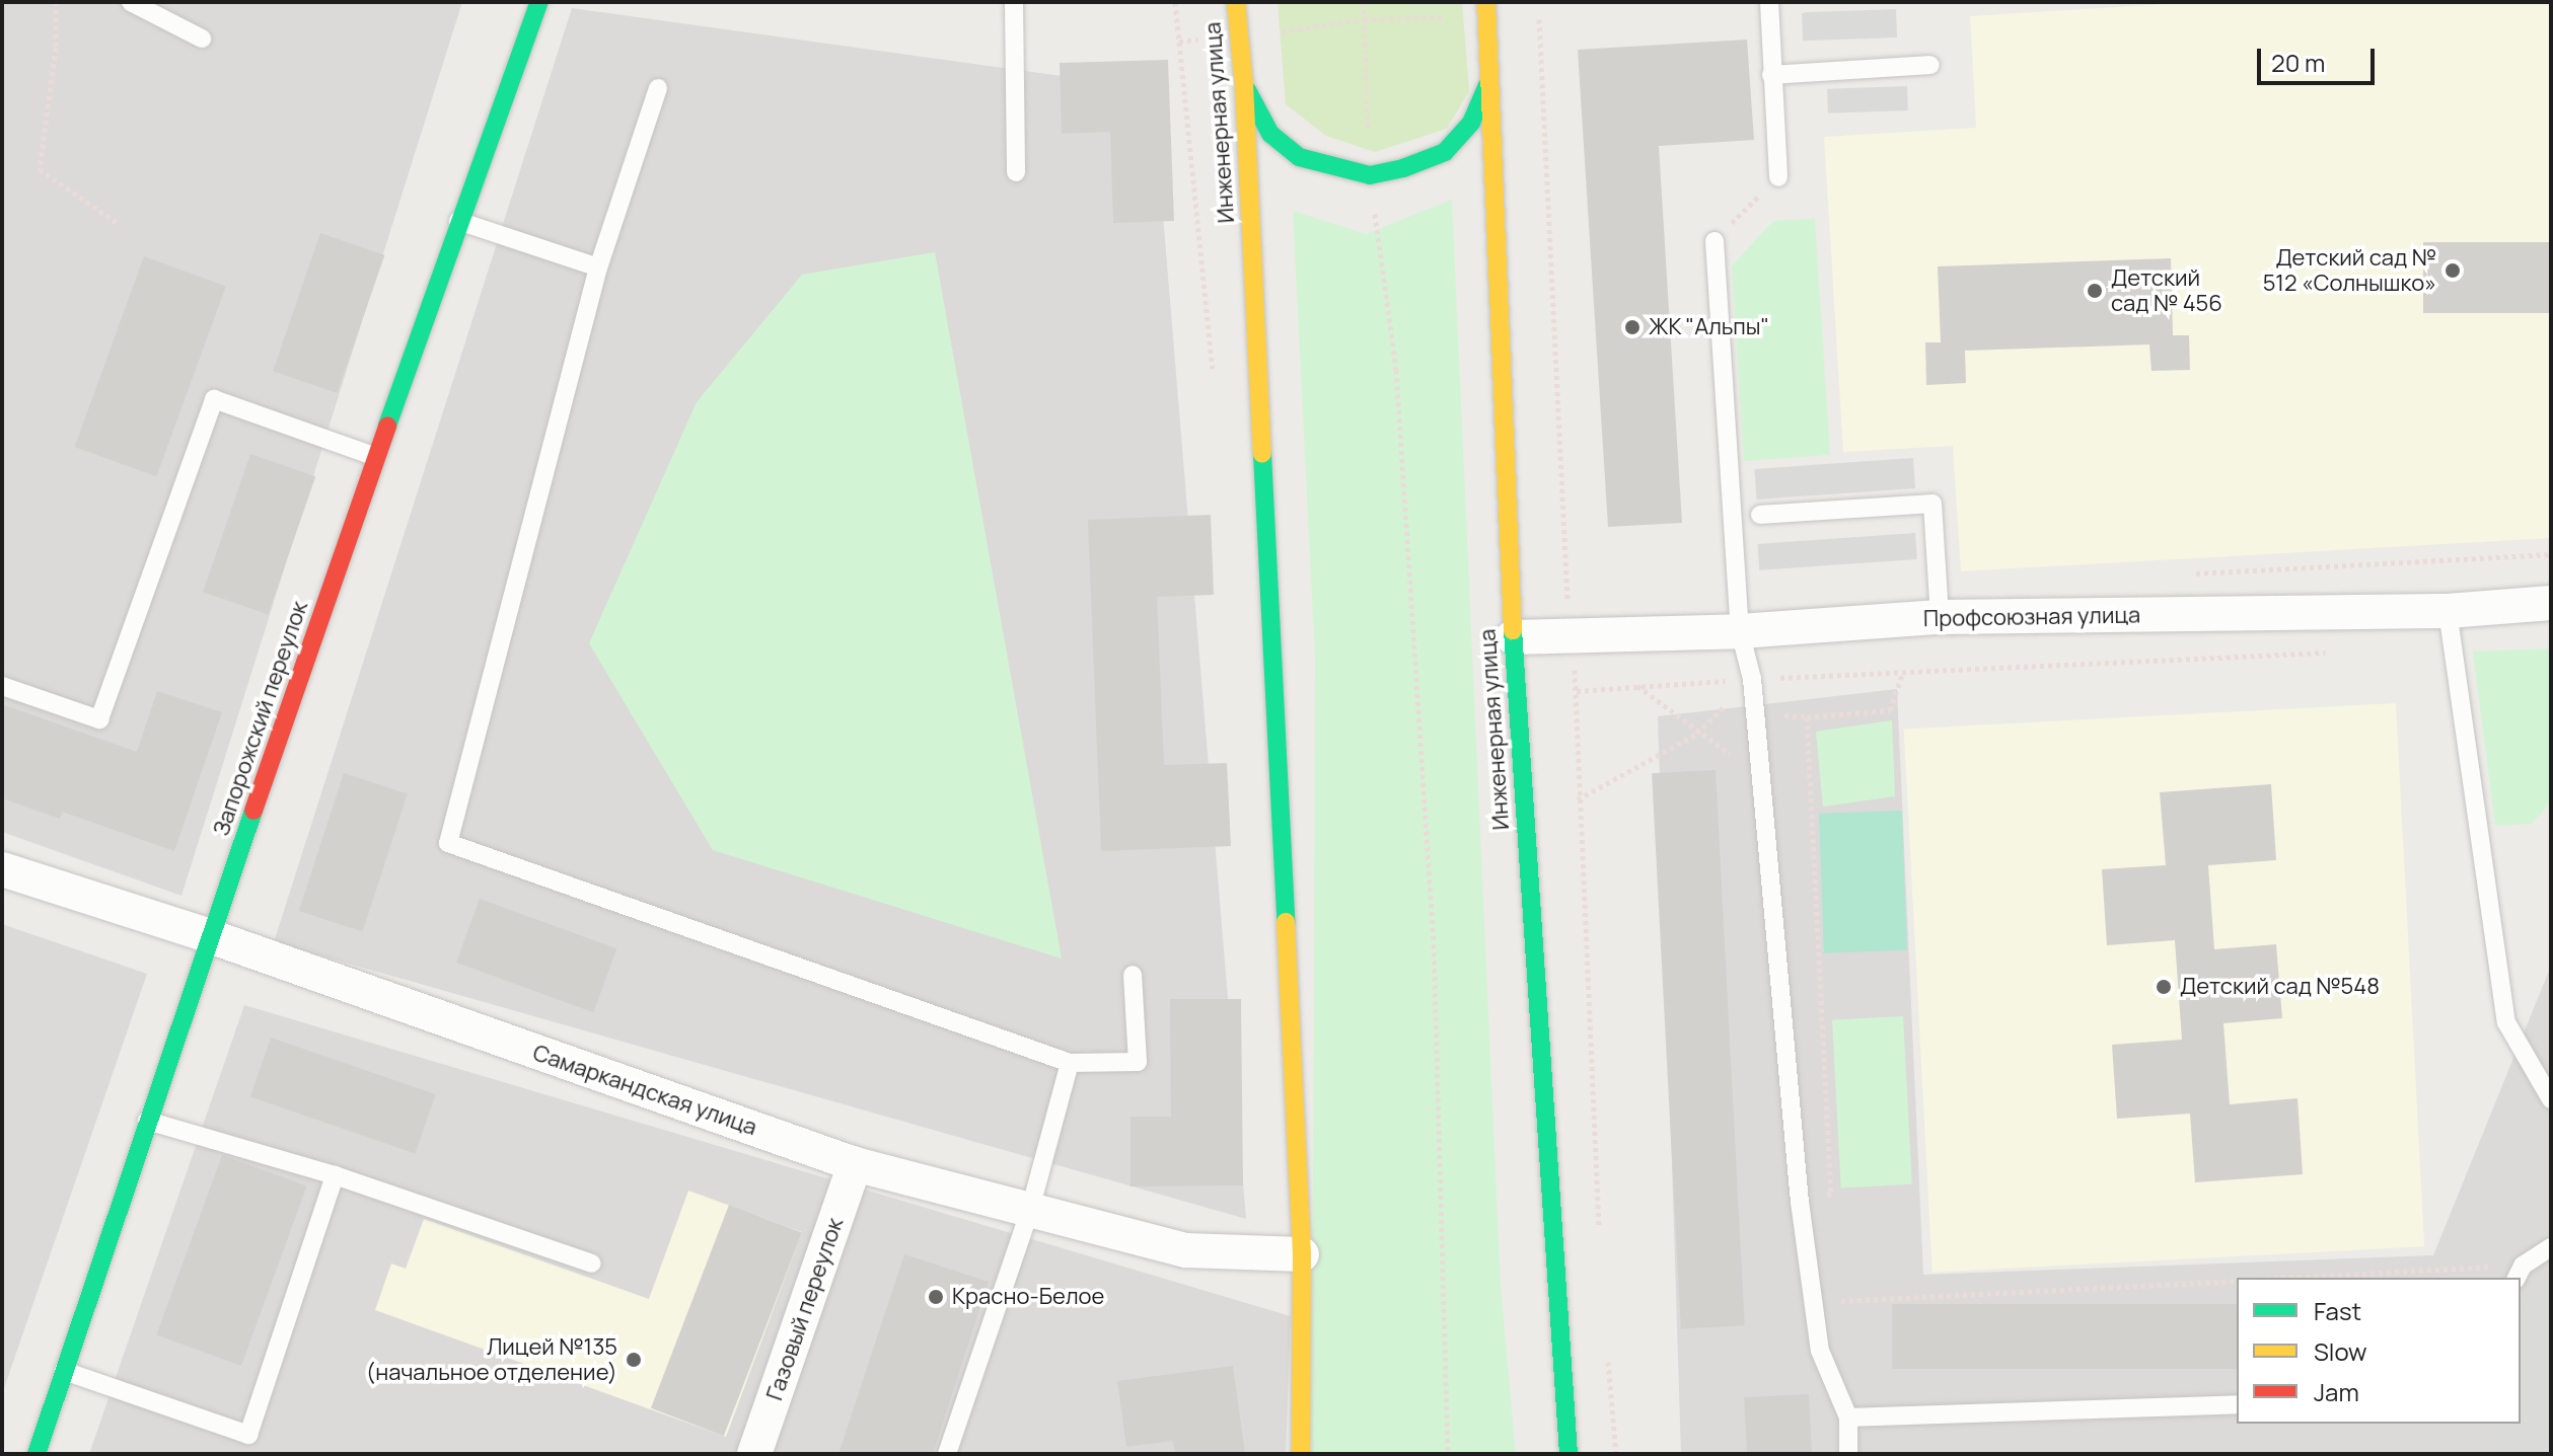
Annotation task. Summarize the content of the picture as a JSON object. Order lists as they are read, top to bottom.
{
  "streets": {
    "street": [
      "Инженерная улица",
      "Профсоюзная улица",
      "Запорожский переулок",
      "Самаркандская улица",
      "Газовый переулок"
    ]
  },
  "crossings": [
    ["Инженерная улица", "Профсоюзная улица"],
    ["Инженерная улица", "Самаркандская улица"],
    ["Запорожский переулок", "Самаркандская улица"],
    ["Самаркандская улица", "Газовый переулок"]
  ],
  "places": [
    "Детский сад № 512 «Солнышко»",
    "Детский сад № 456",
    "ЖК \"Альпы\"",
    "Детский сад №548",
    "Красно-Белое",
    "Лицей №135 (начальное отделение)"
  ],
  "legend": ["Fast", "Slow", "Jam"],
  "scale_bar": "20 m"
}
